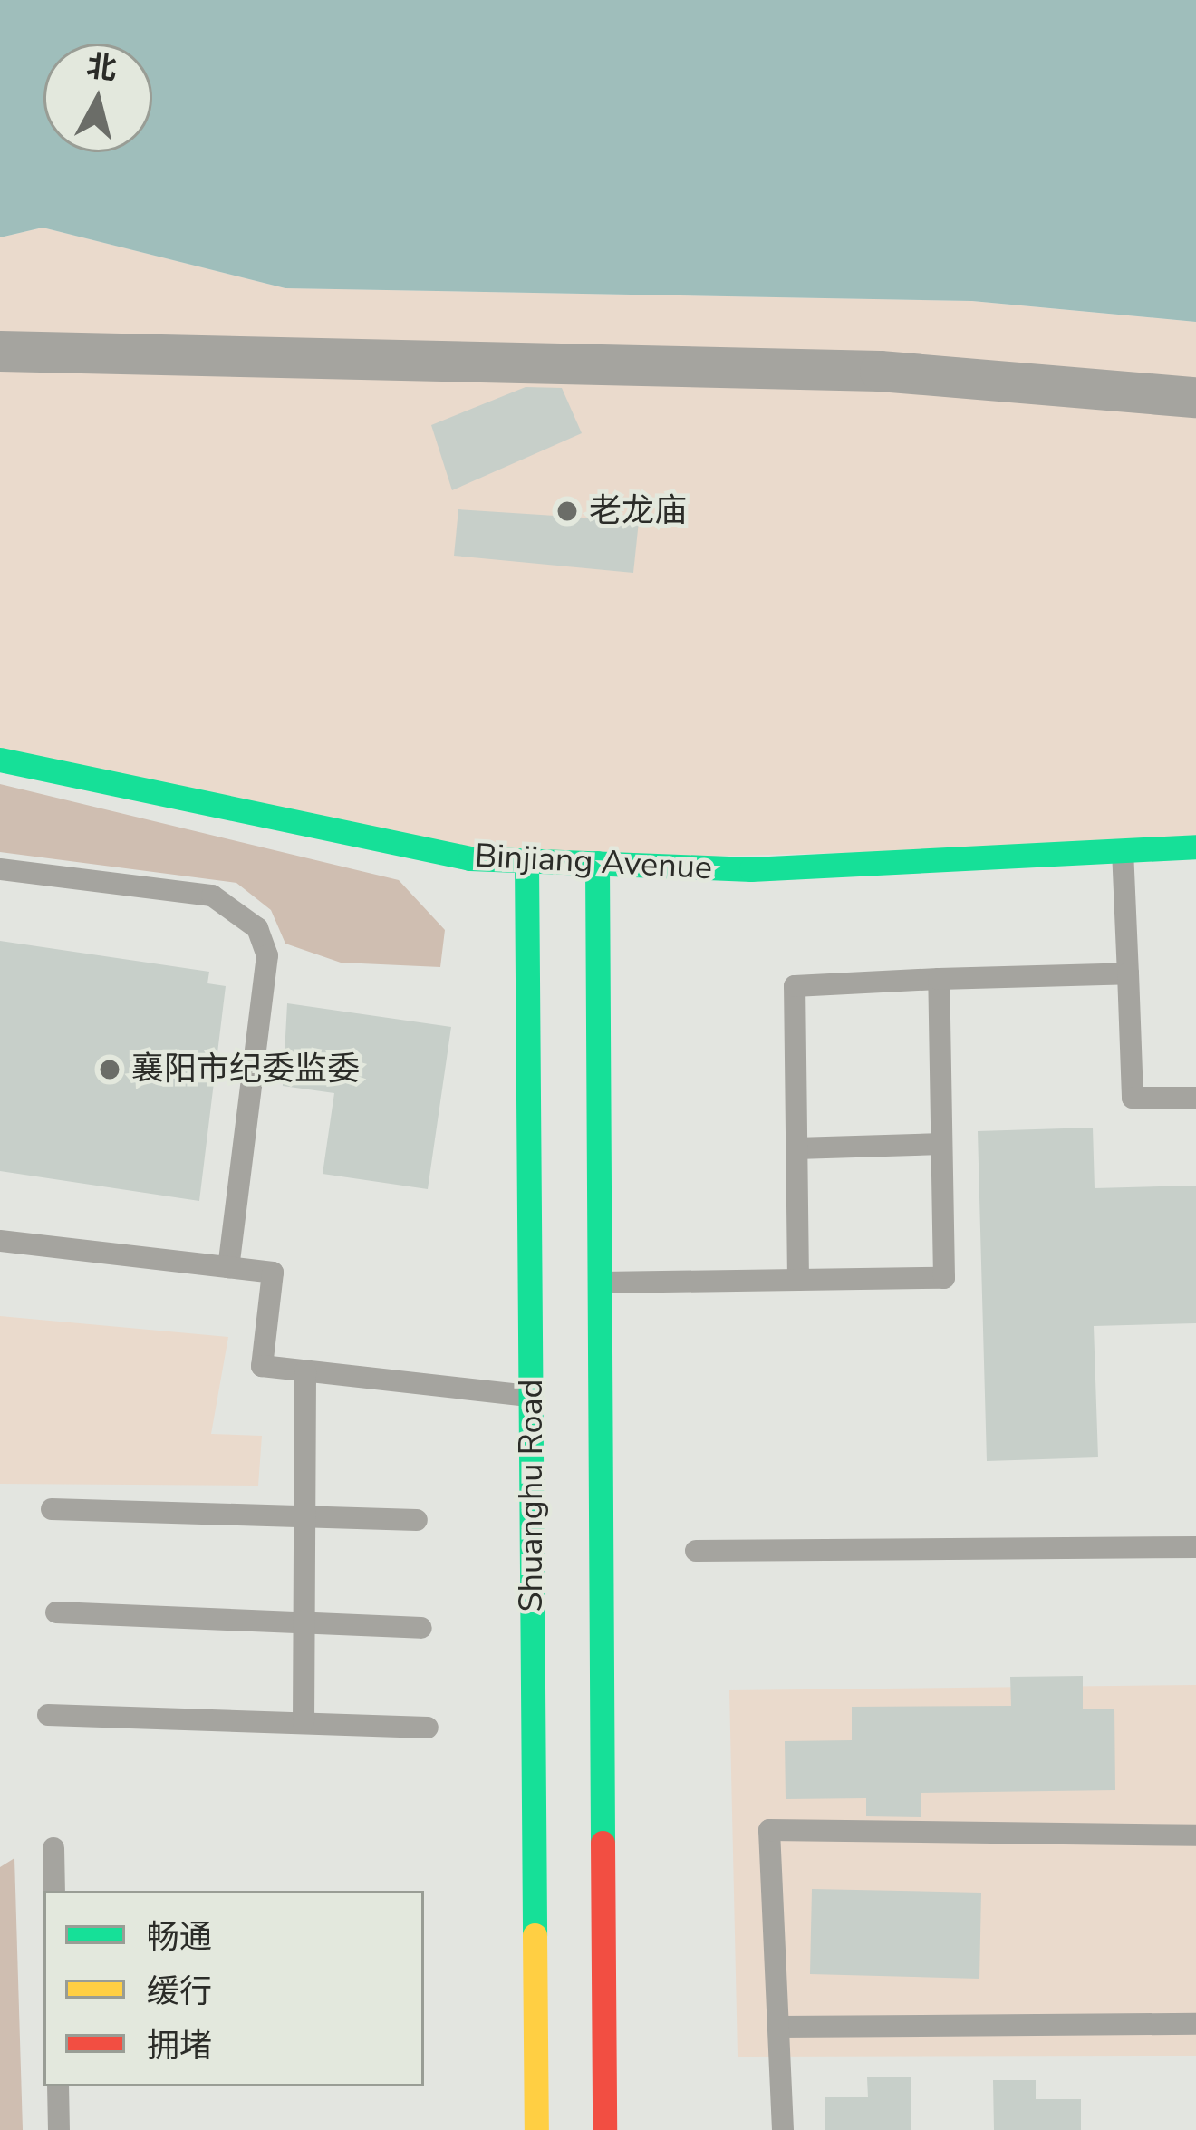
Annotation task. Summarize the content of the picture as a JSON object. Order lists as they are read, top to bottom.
{
  "streets": {
    "main road": ["Binjiang Avenue", "Shuanghu Road"]
  },
  "crossings": [
    ["Binjiang Avenue", "Shuanghu Road"]
  ],
  "places": ["老龙庙", "襄阳市纪委监委"],
  "legend": ["畅通", "缓行", "拥堵"],
  "north": "top"
}
